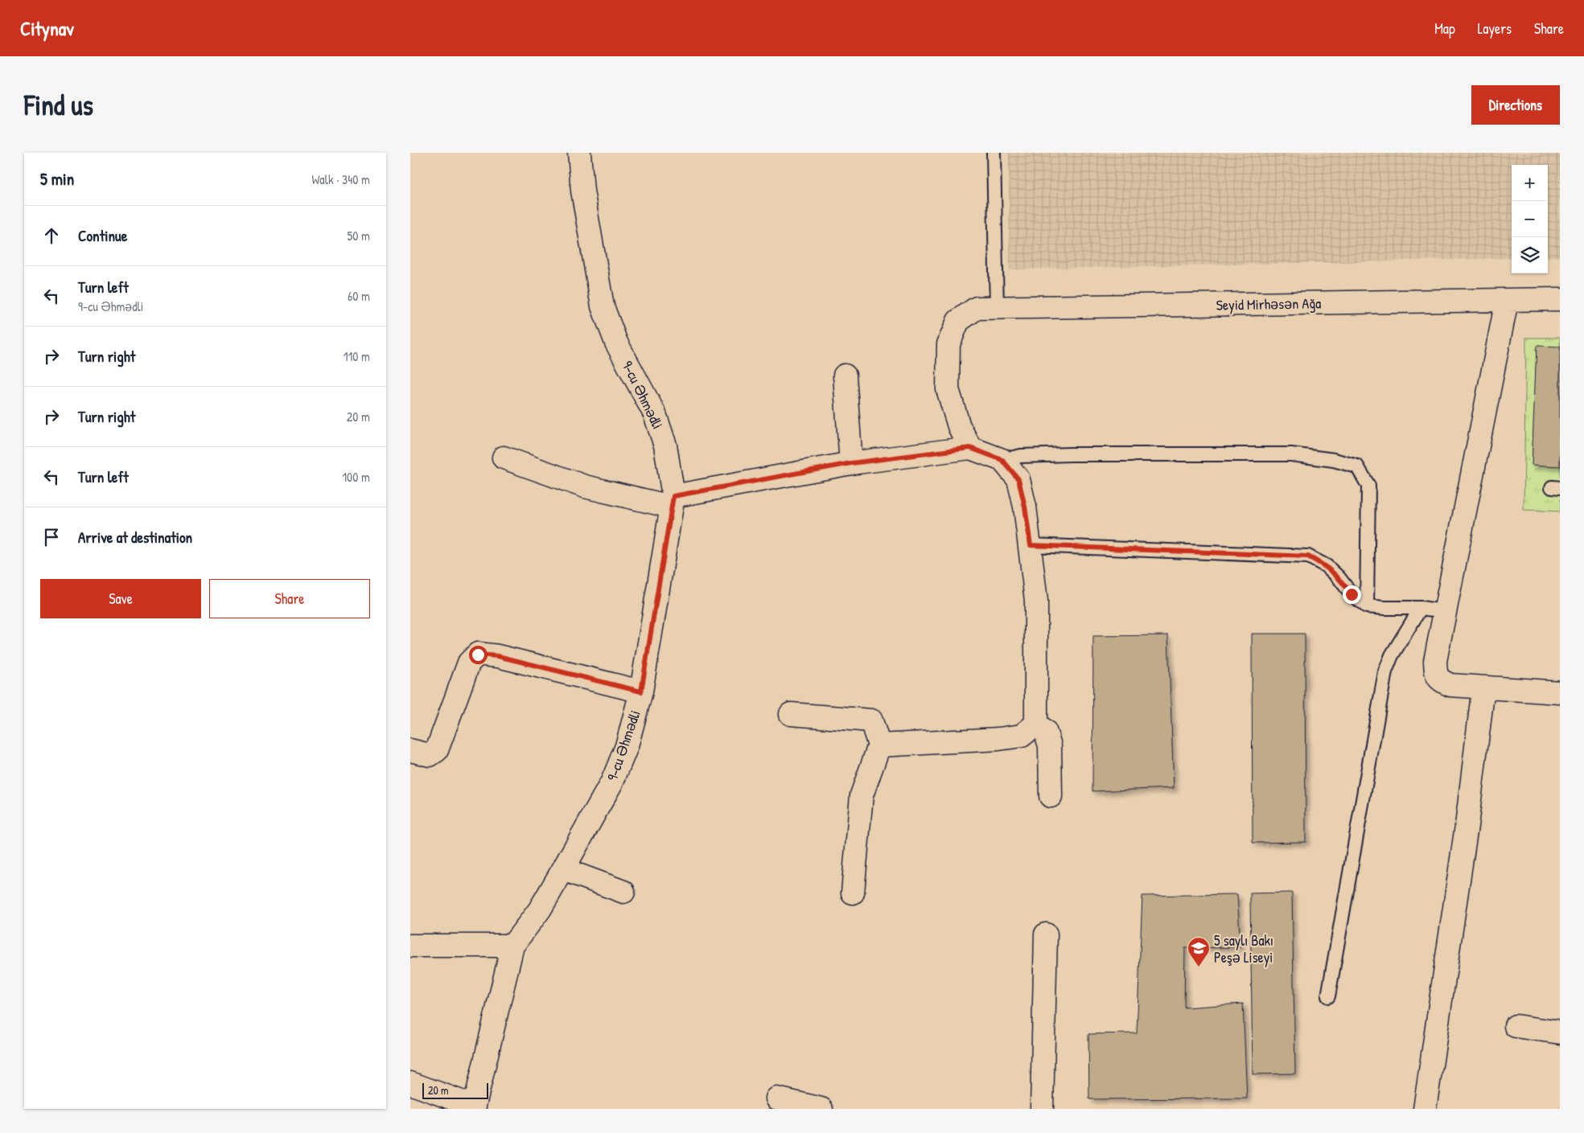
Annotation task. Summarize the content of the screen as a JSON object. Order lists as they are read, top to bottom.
{
  "streets": {
    "street": ["Seyid Mirhəsən Ağa", "9-cu Əhmədli"]
  },
  "places": {
    "school or university": ["5 saylı Bakı Peşə Liseyi"]
  },
  "scale_bar": "20 m",
  "page": {
    "header": "Citynav",
    "nav": ["Map", "Layers", "Share"],
    "buttons": [
      "Directions",
      ["Save", "Share"]
    ],
    "title": "Find us",
    "heading": ["5 min", "Walk · 340 m"],
    "map_buttons": ["+", "−"],
    "list": [
      ["Continue", "50 m"],
      ["Turn left", "9-cu Əhmədli", "60 m"],
      ["Turn right", "110 m"],
      ["Turn right", "20 m"],
      ["Turn left", "100 m"],
      "Arrive at destination"
    ],
    "scale": "20 m"
  }
}
